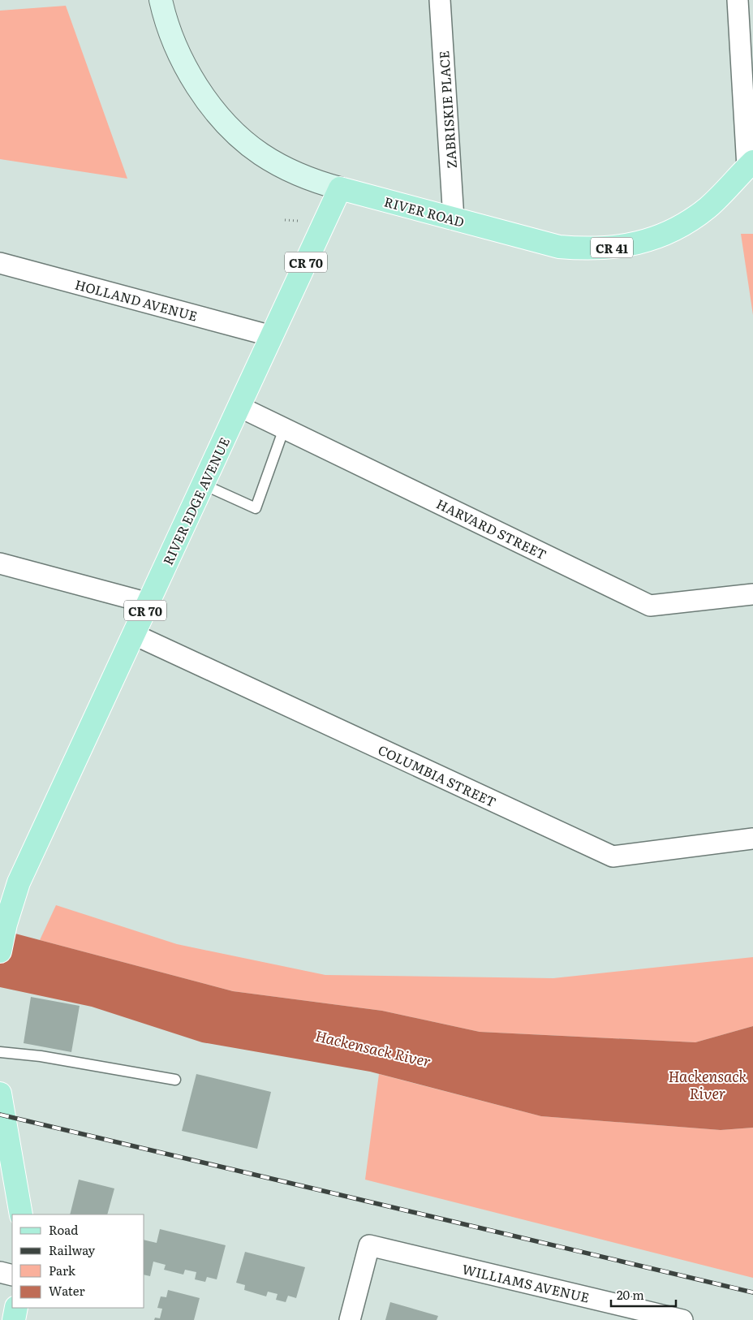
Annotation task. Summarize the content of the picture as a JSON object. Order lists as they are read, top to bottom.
{
  "streets": {
    "main road": [
      "RIVER ROAD",
      "CR 41",
      "CR 70",
      "RIVER EDGE AVENUE"
    ],
    "street": [
      "ZABRISKIE PLACE",
      "HOLLAND AVENUE",
      "HARVARD STREET",
      "COLUMBIA STREET",
      "WILLIAMS AVENUE"
    ]
  },
  "crossings": [
    ["ZABRISKIE PLACE", "RIVER ROAD"],
    ["RIVER ROAD", "RIVER EDGE AVENUE"],
    ["HOLLAND AVENUE", "RIVER EDGE AVENUE"],
    ["RIVER EDGE AVENUE", "HARVARD STREET"],
    ["RIVER EDGE AVENUE", "COLUMBIA STREET"]
  ],
  "water": ["Hackensack River"],
  "legend": [
    "Road",
    "Railway",
    "Park",
    "Water"
  ],
  "scale_bar": "20 m"
}
